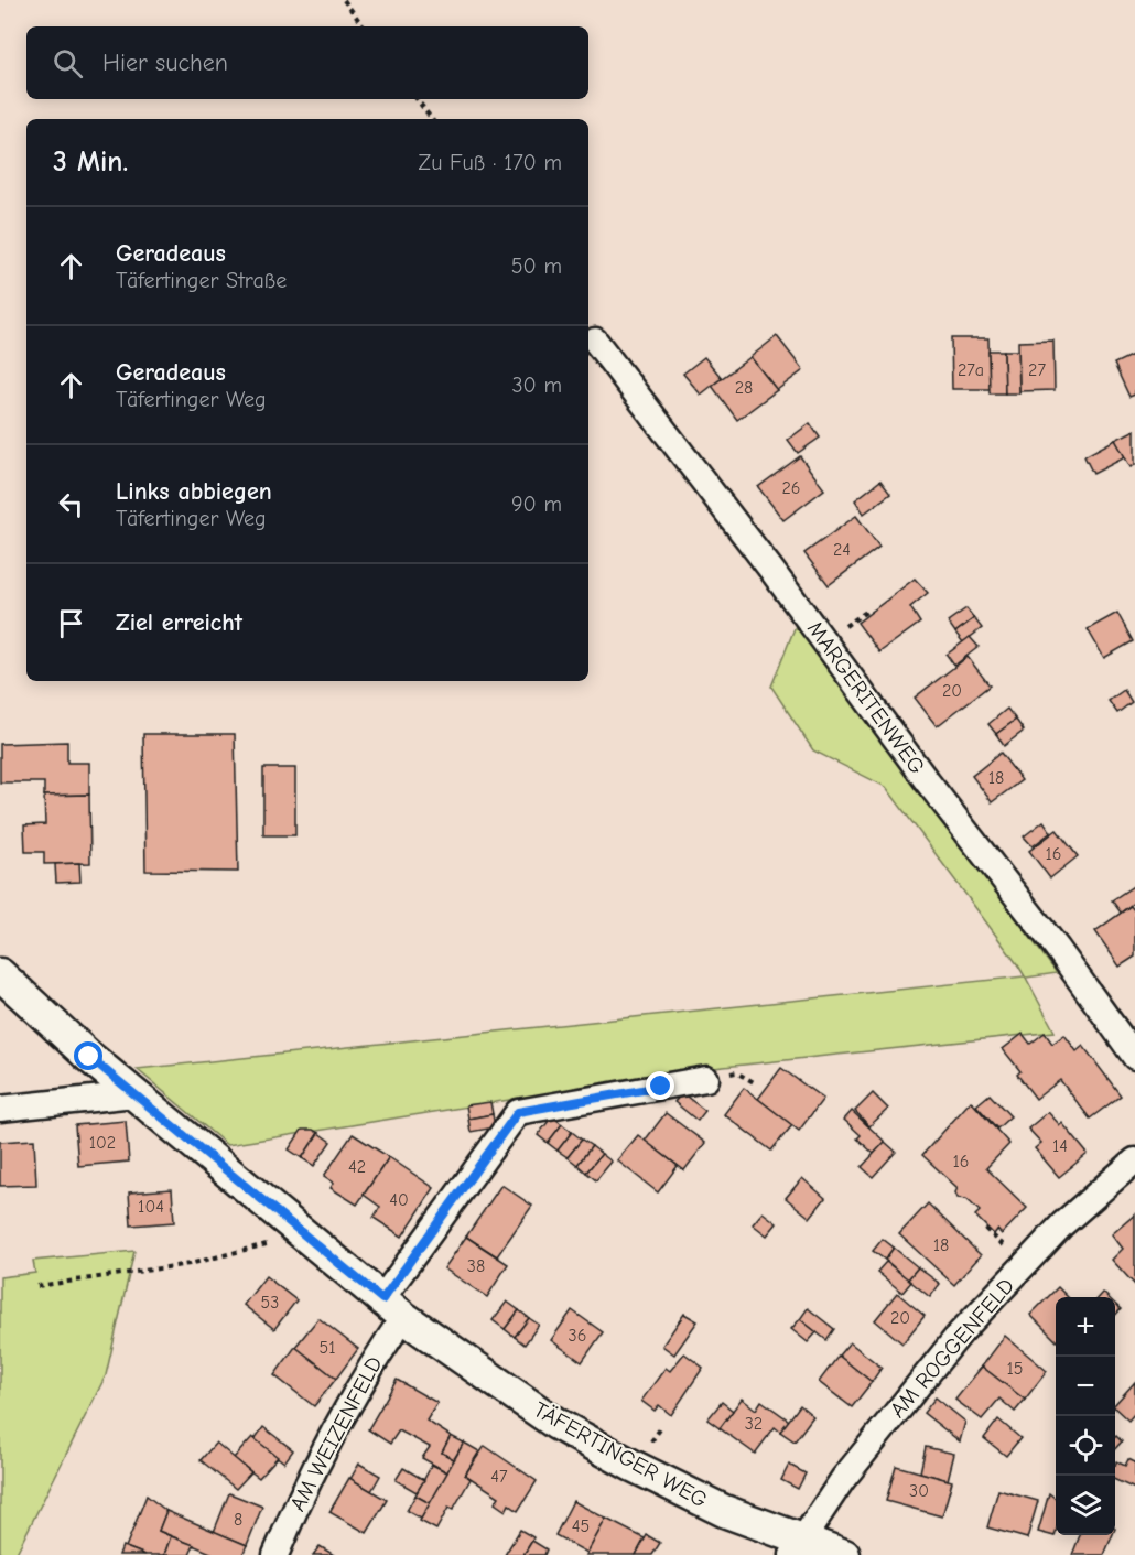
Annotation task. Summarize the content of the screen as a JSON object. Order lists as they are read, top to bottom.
{
  "streets": {
    "street": [
      "MARGERITENWEG",
      "AM ROGGENFELD",
      "AM WEIZENFELD",
      "TÄFERTINGER WEG"
    ]
  },
  "crossings": [
    ["AM ROGGENFELD", "TÄFERTINGER WEG"],
    ["AM WEIZENFELD", "TÄFERTINGER WEG"]
  ],
  "house_numbers": [
    "27a",
    "27",
    "28",
    "26",
    "24",
    "20",
    "18",
    "16",
    "102",
    "14",
    "16",
    "42",
    "40",
    "104",
    "18",
    "38",
    "53",
    "20",
    "36",
    "51",
    "15",
    "32",
    "47",
    "30",
    "8",
    "45"
  ],
  "page": {
    "search": "Hier suchen",
    "heading": ["3 Min.", "Zu Fuß · 170 m"],
    "list": [
      ["Geradeaus", "Täfertinger Straße", "50 m"],
      ["Geradeaus", "Täfertinger Weg", "30 m"],
      ["Links abbiegen", "Täfertinger Weg", "90 m"],
      "Ziel erreicht"
    ],
    "map_buttons": ["+", "−"]
  }
}
